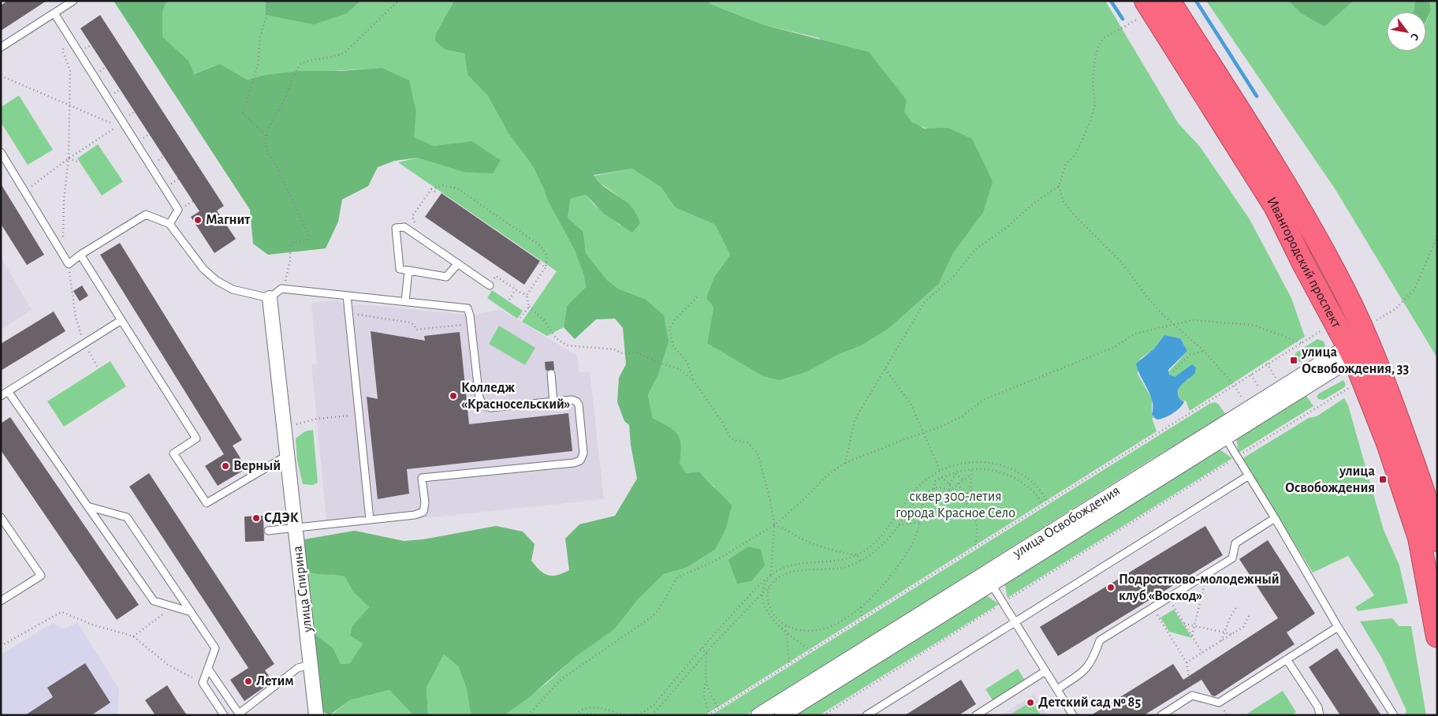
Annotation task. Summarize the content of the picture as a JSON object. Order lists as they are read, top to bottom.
{
  "streets": {
    "highway": ["Ивангородский проспект"],
    "street": ["улица Освобождения", "улица Спирина"]
  },
  "crossings": [
    ["Ивангородский проспект", "улица Освобождения"]
  ],
  "parks": ["сквер 300-летия города Красное Село"],
  "places": {
    "other": [
      "Магнит",
      "Колледж «Красносельский»",
      "Верный",
      "СДЭК",
      "Подростково-молодежный клуб «Восход»",
      "Летим",
      "Детский сад № 85"
    ],
    "transit": ["улица Освобождения, 33", "улица Освобождения"]
  },
  "north": "bottom right"
}
